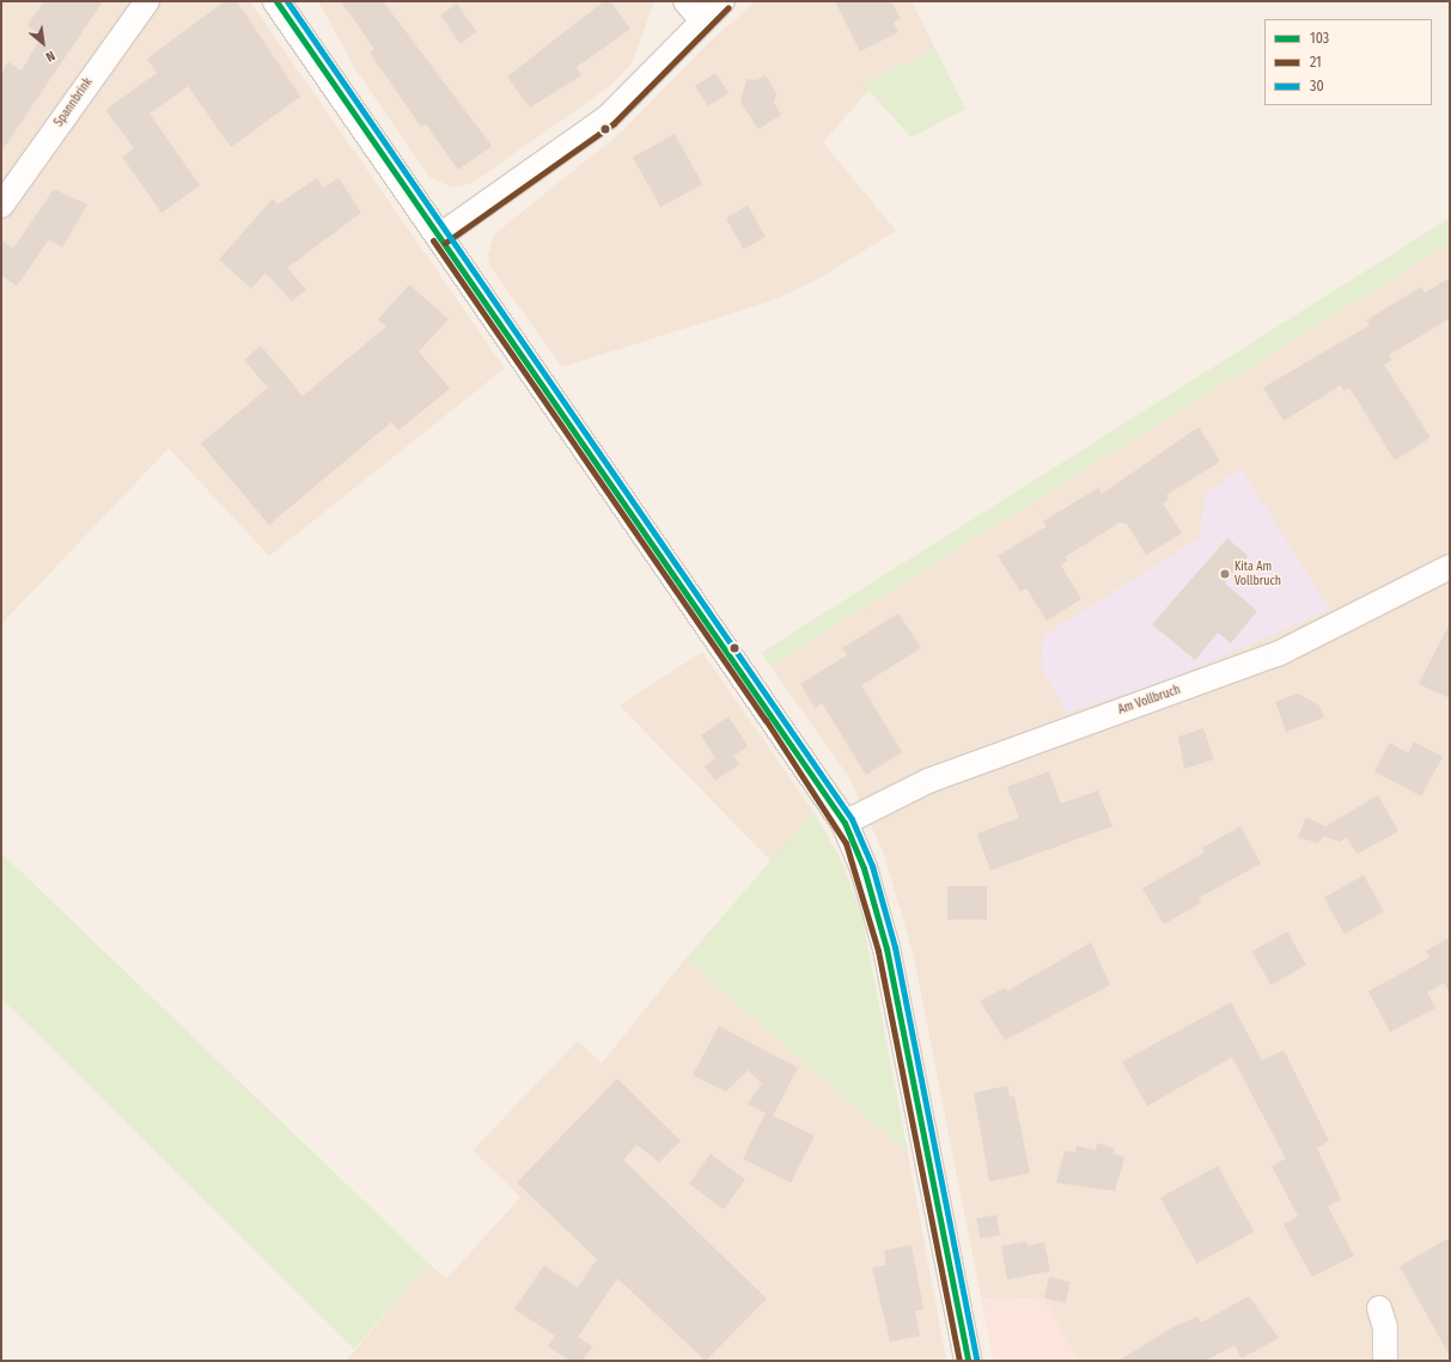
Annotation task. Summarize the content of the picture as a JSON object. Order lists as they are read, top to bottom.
{
  "streets": {
    "street": ["Spannbrink", "Am Vollbruch"]
  },
  "places": ["Kita Am Vollbruch"],
  "lines": ["transit line 103", "transit line 30", "transit line 21"],
  "legend": ["103", "21", "30"],
  "north": "bottom right"
}
